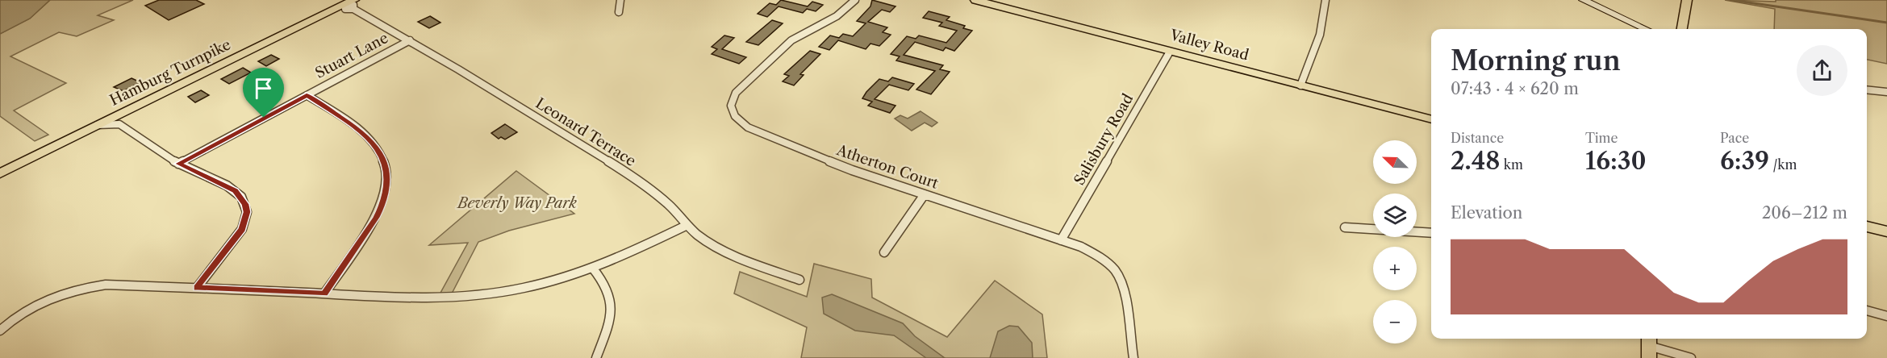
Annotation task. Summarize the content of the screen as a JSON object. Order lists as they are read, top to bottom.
{
  "streets": {
    "main road": ["Valley Road", "Hamburg Turnpike"],
    "street": [
      "Stuart Lane",
      "Leonard Terrace",
      "Salisbury Road",
      "Atherton Court"
    ]
  },
  "crossings": [
    ["Valley Road", "Salisbury Road"],
    ["Stuart Lane", "Leonard Terrace"],
    ["Hamburg Turnpike", "Leonard Terrace"],
    ["Salisbury Road", "Atherton Court"]
  ],
  "parks": ["Beverly Way Park"],
  "north": "top left",
  "page": {
    "heading": ["Morning run", "07:43 · 4 × 620 m"],
    "stats": [
      ["Distance", "2.48 km"],
      ["Time", "16:30"],
      ["Pace", "6:39 /km"]
    ],
    "map_buttons": ["+", "−"],
    "chart": ["Elevation", "206–212 m"]
  }
}
